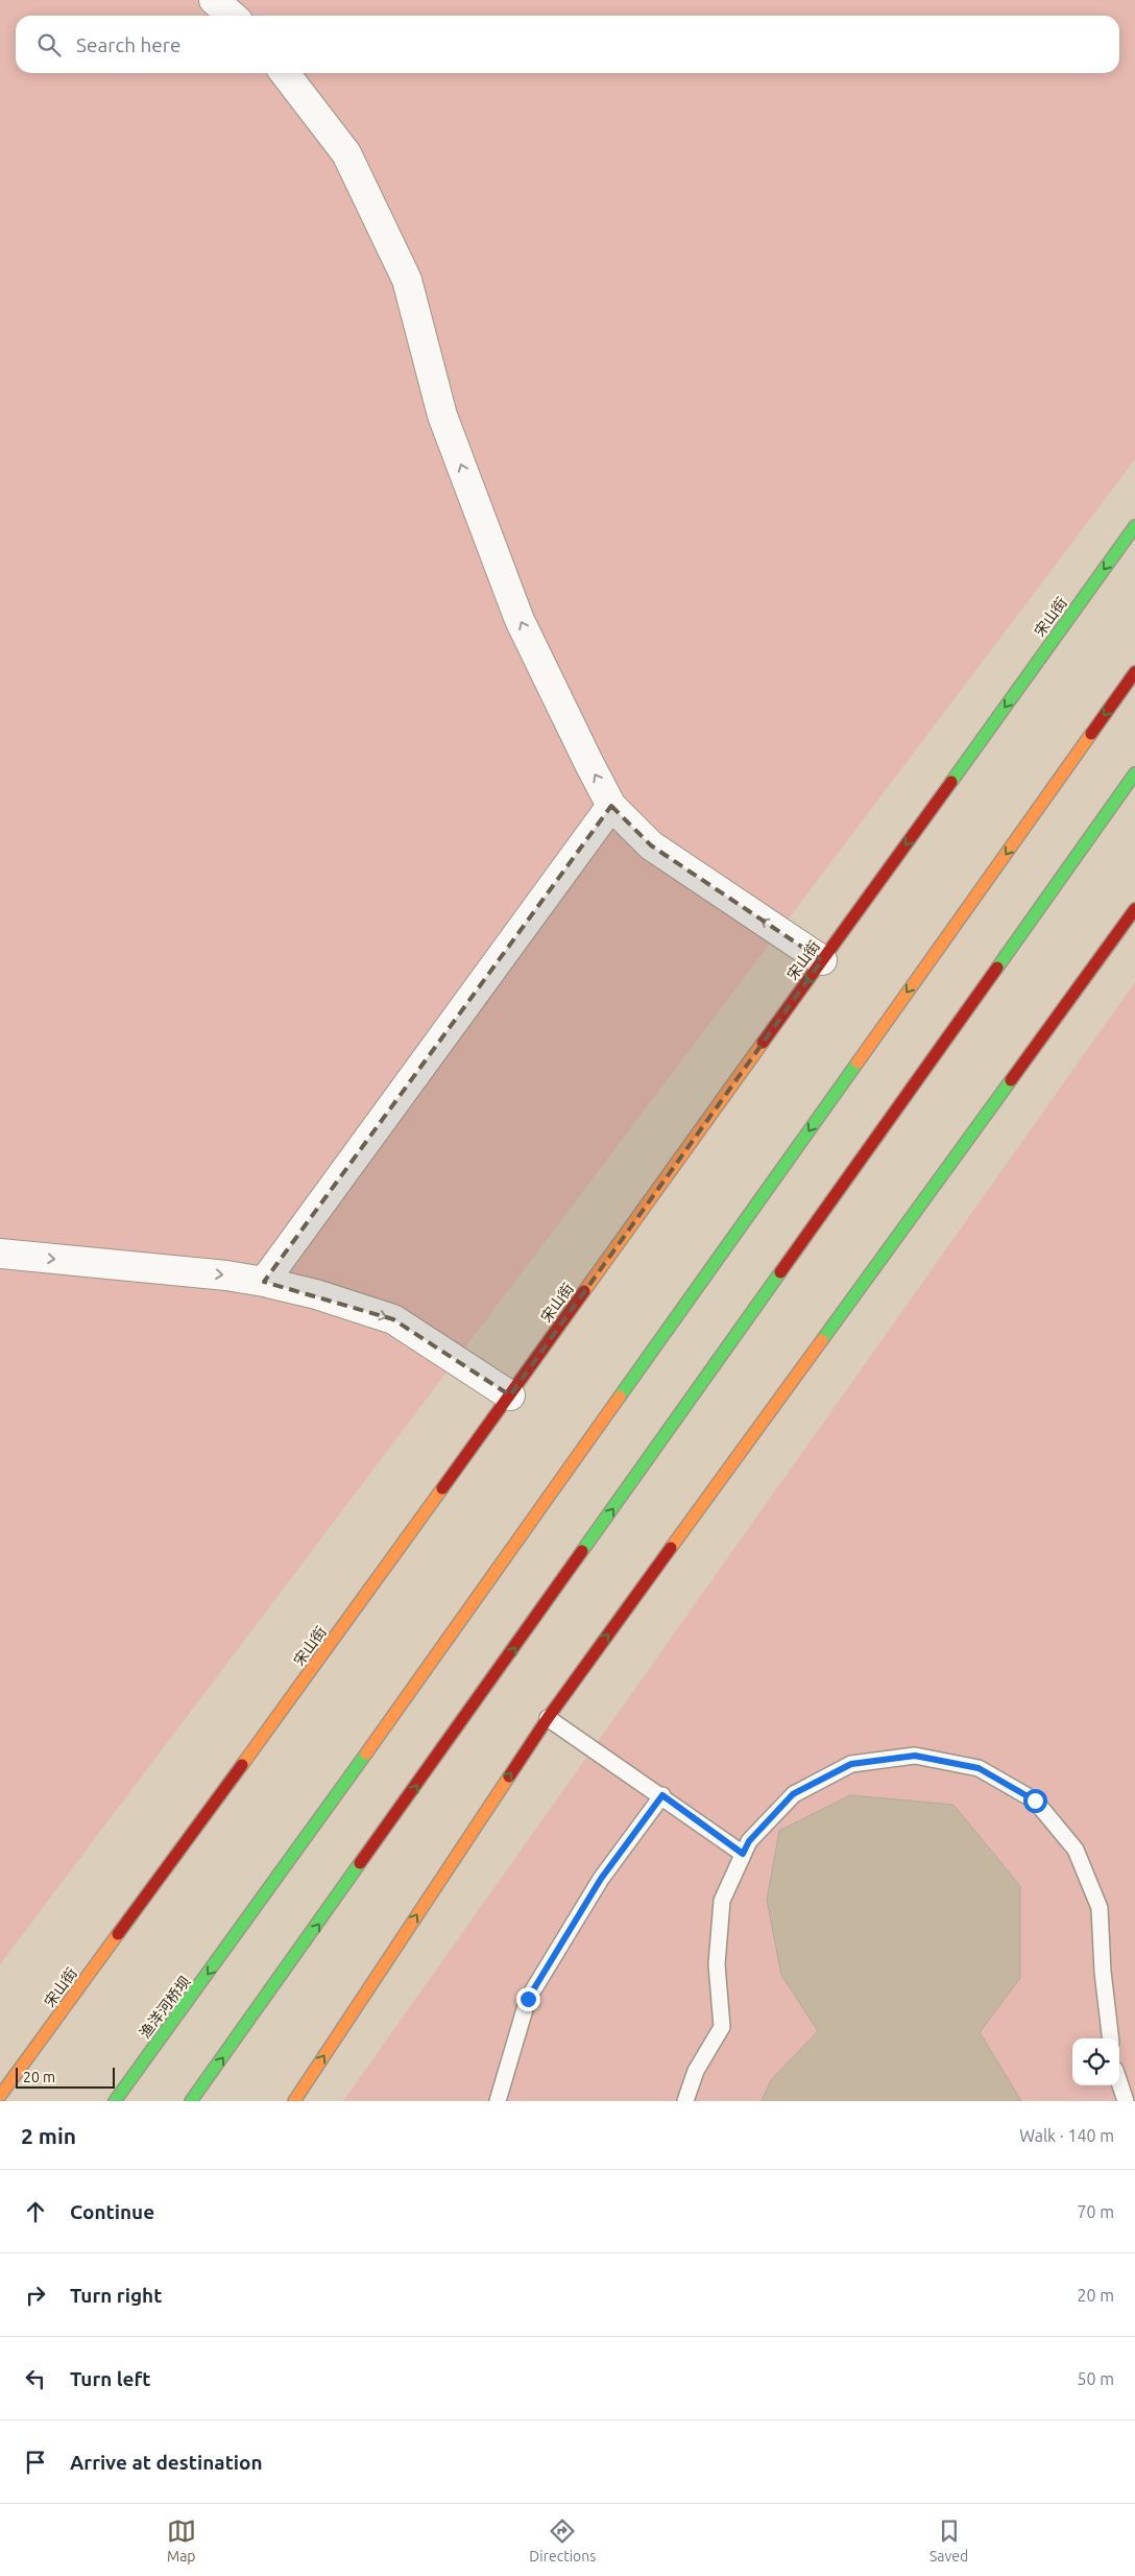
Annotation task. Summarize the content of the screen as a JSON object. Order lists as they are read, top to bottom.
{
  "streets": {
    "main road": ["宋山街", "渔洋河桥坝"]
  },
  "one_way": ["宋山街"],
  "scale_bar": "20 m",
  "page": {
    "search": "Search here",
    "scale": "20 m",
    "heading": ["2 min", "Walk · 140 m"],
    "list": [
      ["Continue", "70 m"],
      ["Turn right", "20 m"],
      ["Turn left", "50 m"],
      "Arrive at destination"
    ],
    "nav": ["Map", "Directions", "Saved"]
  }
}
